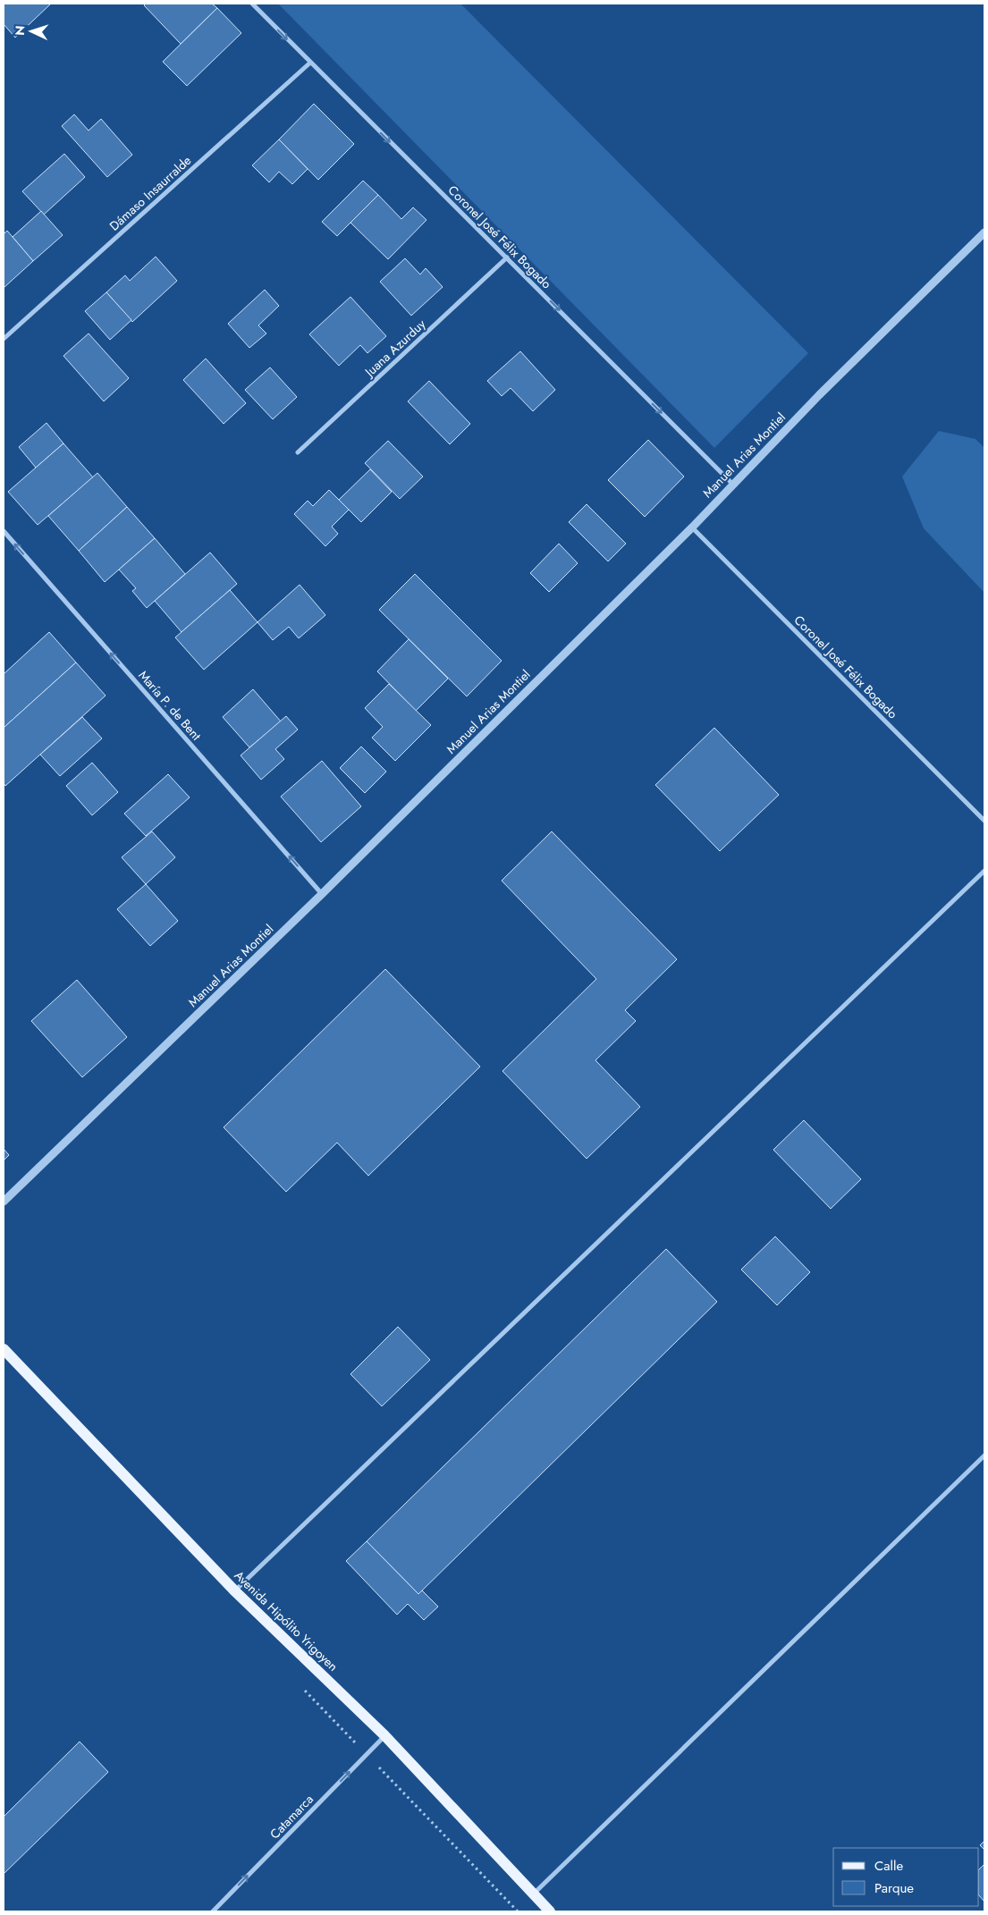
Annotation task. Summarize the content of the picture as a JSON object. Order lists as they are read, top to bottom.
{
  "streets": {
    "main road": ["Avenida Hipólito Yrigoyen"],
    "street": [
      "Dámaso Insaurralde",
      "Coronel José Félix Bogado",
      "Juana Azurduy",
      "Manuel Arias Montiel",
      "María P. de Bent",
      "Catamarca"
    ]
  },
  "crossings": [
    ["Dámaso Insaurralde", "Coronel José Félix Bogado"],
    ["Coronel José Félix Bogado", "Juana Azurduy"],
    ["Coronel José Félix Bogado", "Manuel Arias Montiel"],
    ["Manuel Arias Montiel", "María P. de Bent"],
    ["Avenida Hipólito Yrigoyen", "Catamarca"]
  ],
  "one_way": ["Coronel José Félix Bogado", "María P. de Bent", "Catamarca"],
  "legend": ["Calle", "Parque"],
  "north": "left"
}
